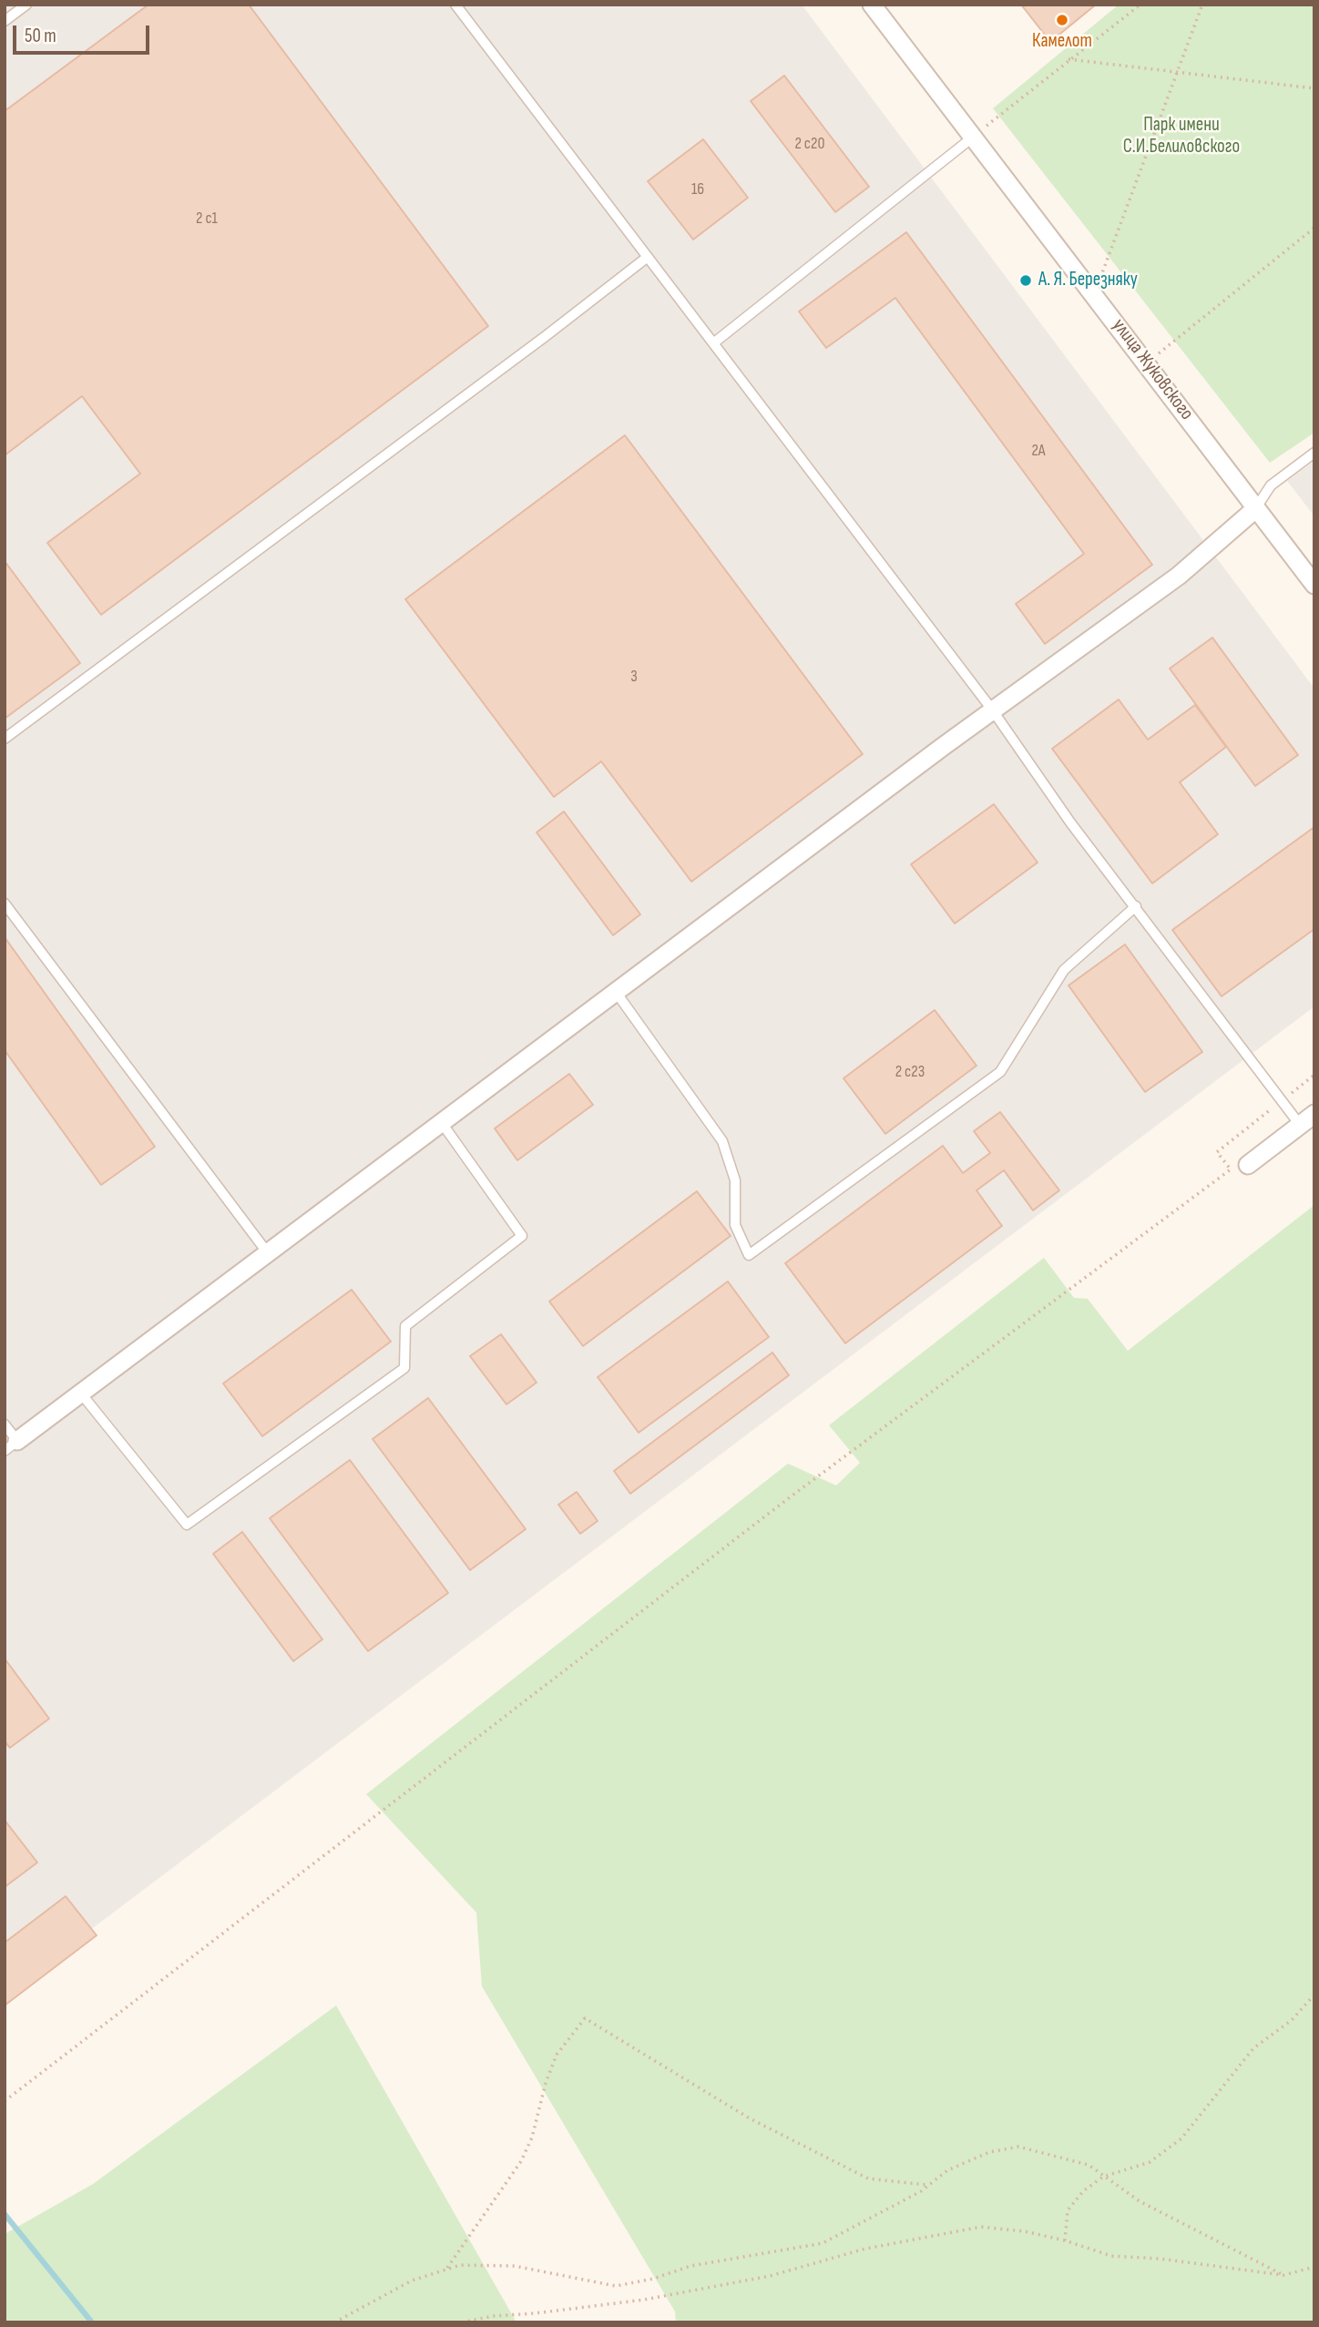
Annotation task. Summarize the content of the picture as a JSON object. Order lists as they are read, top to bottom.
{
  "streets": {
    "street": ["улица Жуковского"]
  },
  "parks": ["Парк имени С.И.Белиловского"],
  "places": ["Камелот", "А. Я. Березняку"],
  "house_numbers": [
    "2 с20",
    "16",
    "2 с1",
    "2А",
    "3",
    "2 с23"
  ],
  "scale_bar": "50 m"
}
